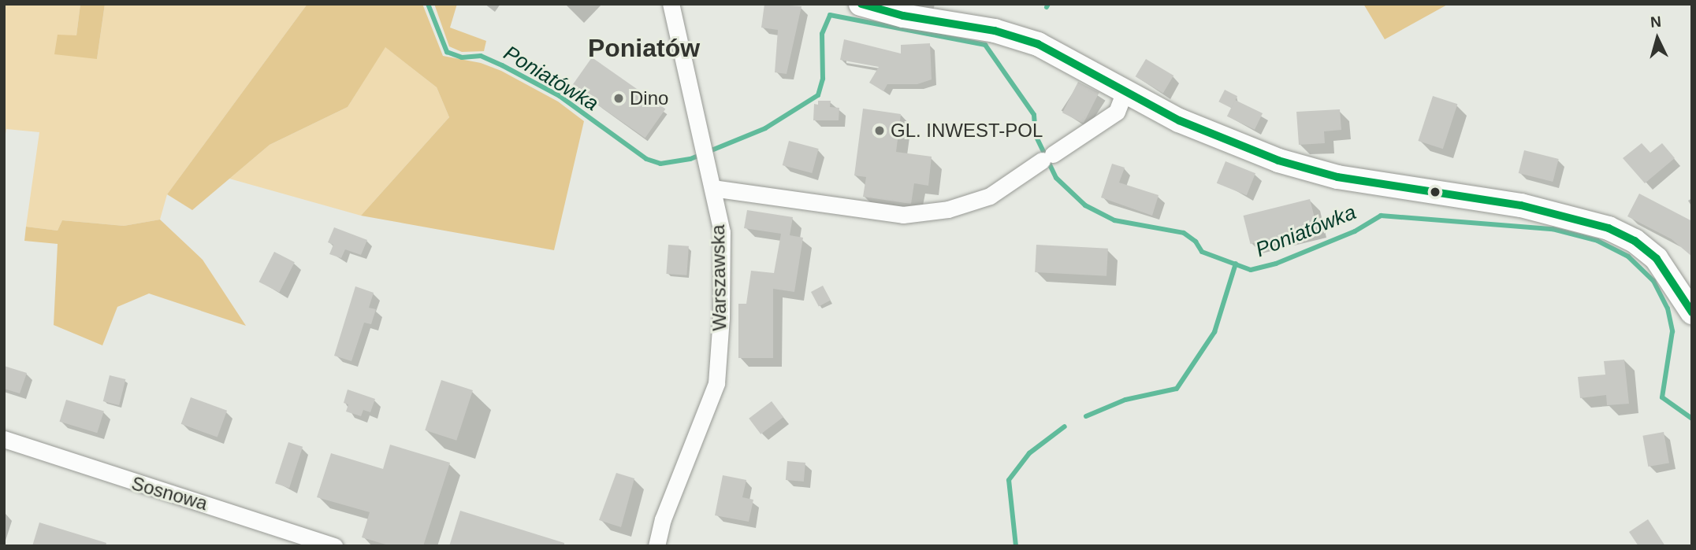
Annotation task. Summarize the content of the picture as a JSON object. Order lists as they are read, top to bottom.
{
  "streets": {
    "street": ["Warszawska", "Sosnowa"]
  },
  "districts": ["Poniatów"],
  "water": ["Poniatówka"],
  "places": ["Dino", "GL. INWEST-POL"],
  "north": "top"
}
